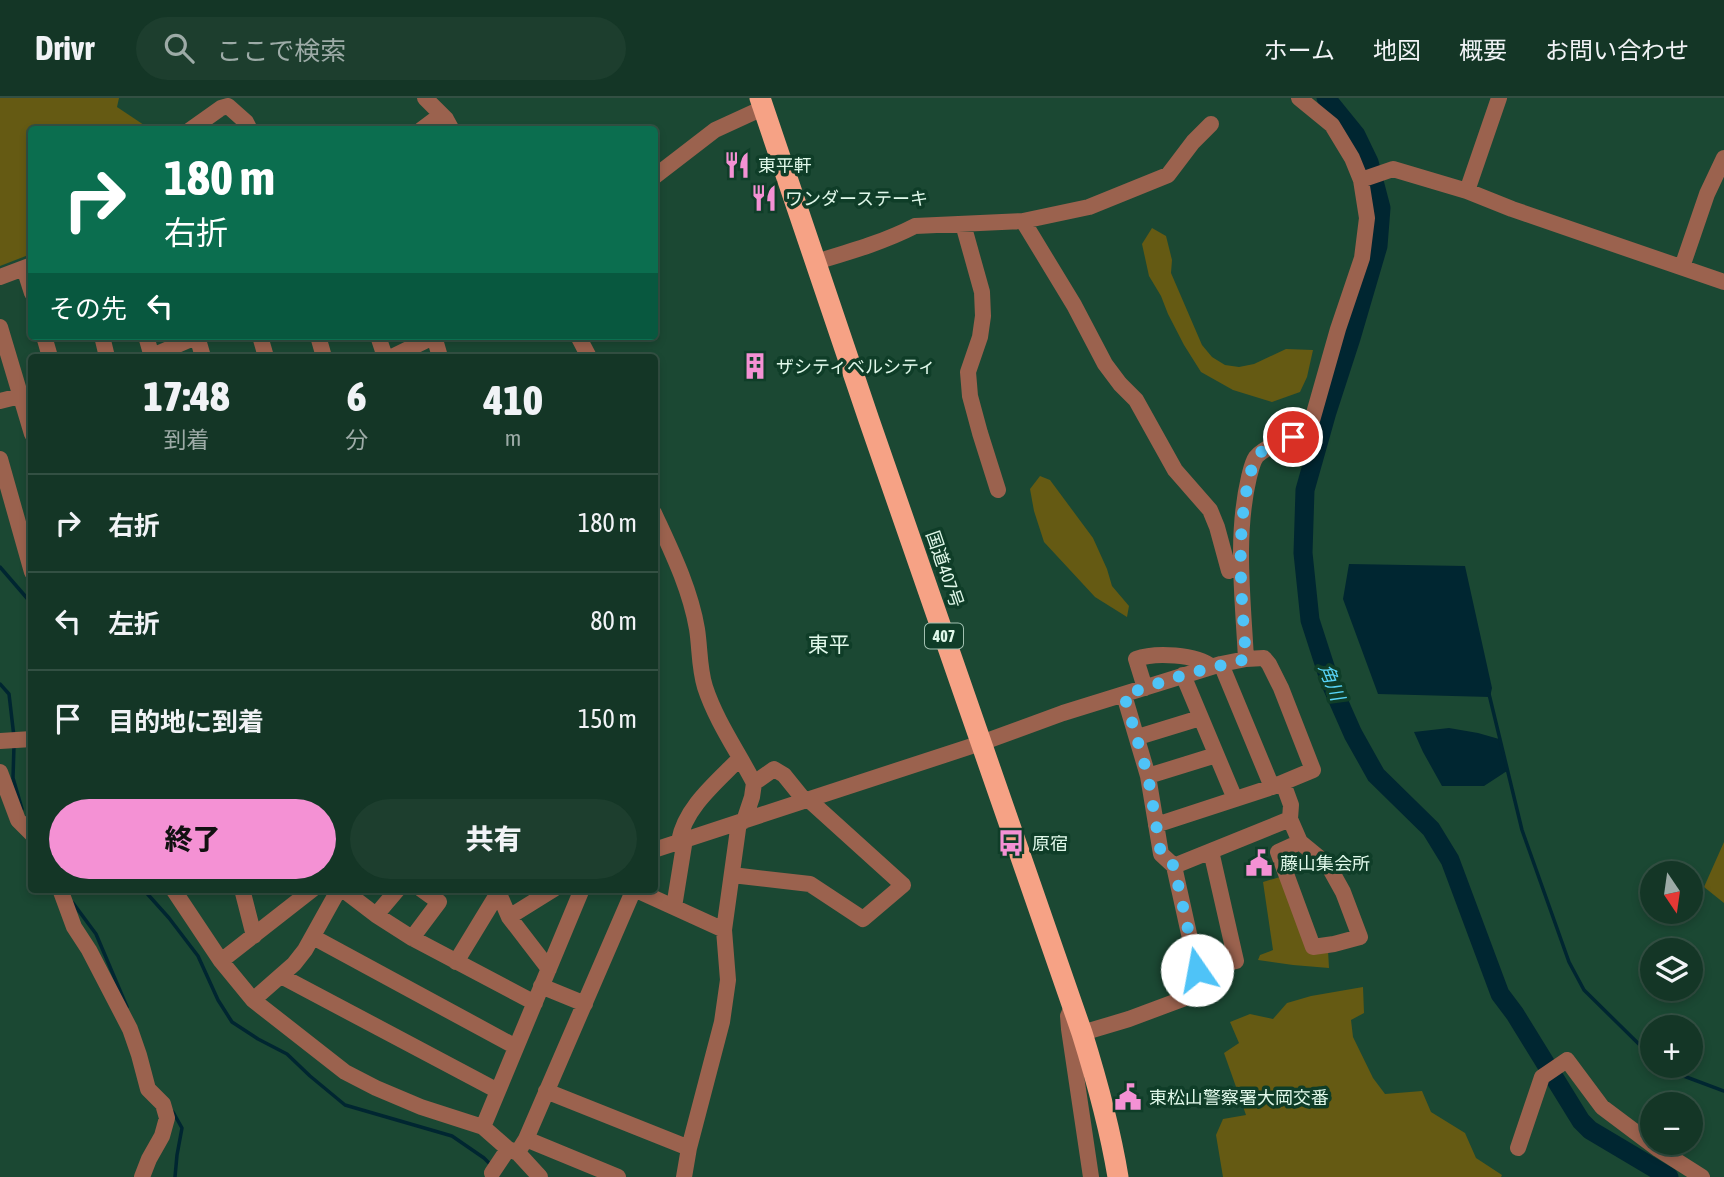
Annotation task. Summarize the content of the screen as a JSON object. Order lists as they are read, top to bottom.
{
  "streets": {
    "highway": ["国道407号", "407"]
  },
  "districts": ["東平"],
  "water": ["角川"],
  "places": {
    "restaurant": ["東平軒", "ワンダーステーキ"],
    "building": ["ザシティベルシティ"],
    "bus stop": ["原宿"],
    "public building": ["藤山集会所", "東松山警察署大岡交番"]
  },
  "north": "bottom",
  "page": {
    "header": "Drivr",
    "search": "ここで検索",
    "nav": [
      "ホーム",
      "地図",
      "概要",
      "お問い合わせ"
    ],
    "turn": ["180 m", "右折"],
    "then": "その先",
    "eta": [
      "17:48",
      "到着",
      "6",
      "分",
      "410",
      "m"
    ],
    "list": [
      {
        "name": "右折",
        "value": "180 m"
      },
      {
        "name": "左折",
        "value": "80 m"
      },
      {
        "name": "目的地に到着",
        "value": "150 m"
      }
    ],
    "buttons": ["終了", "共有"],
    "map_buttons": ["+", "−"]
  }
}
